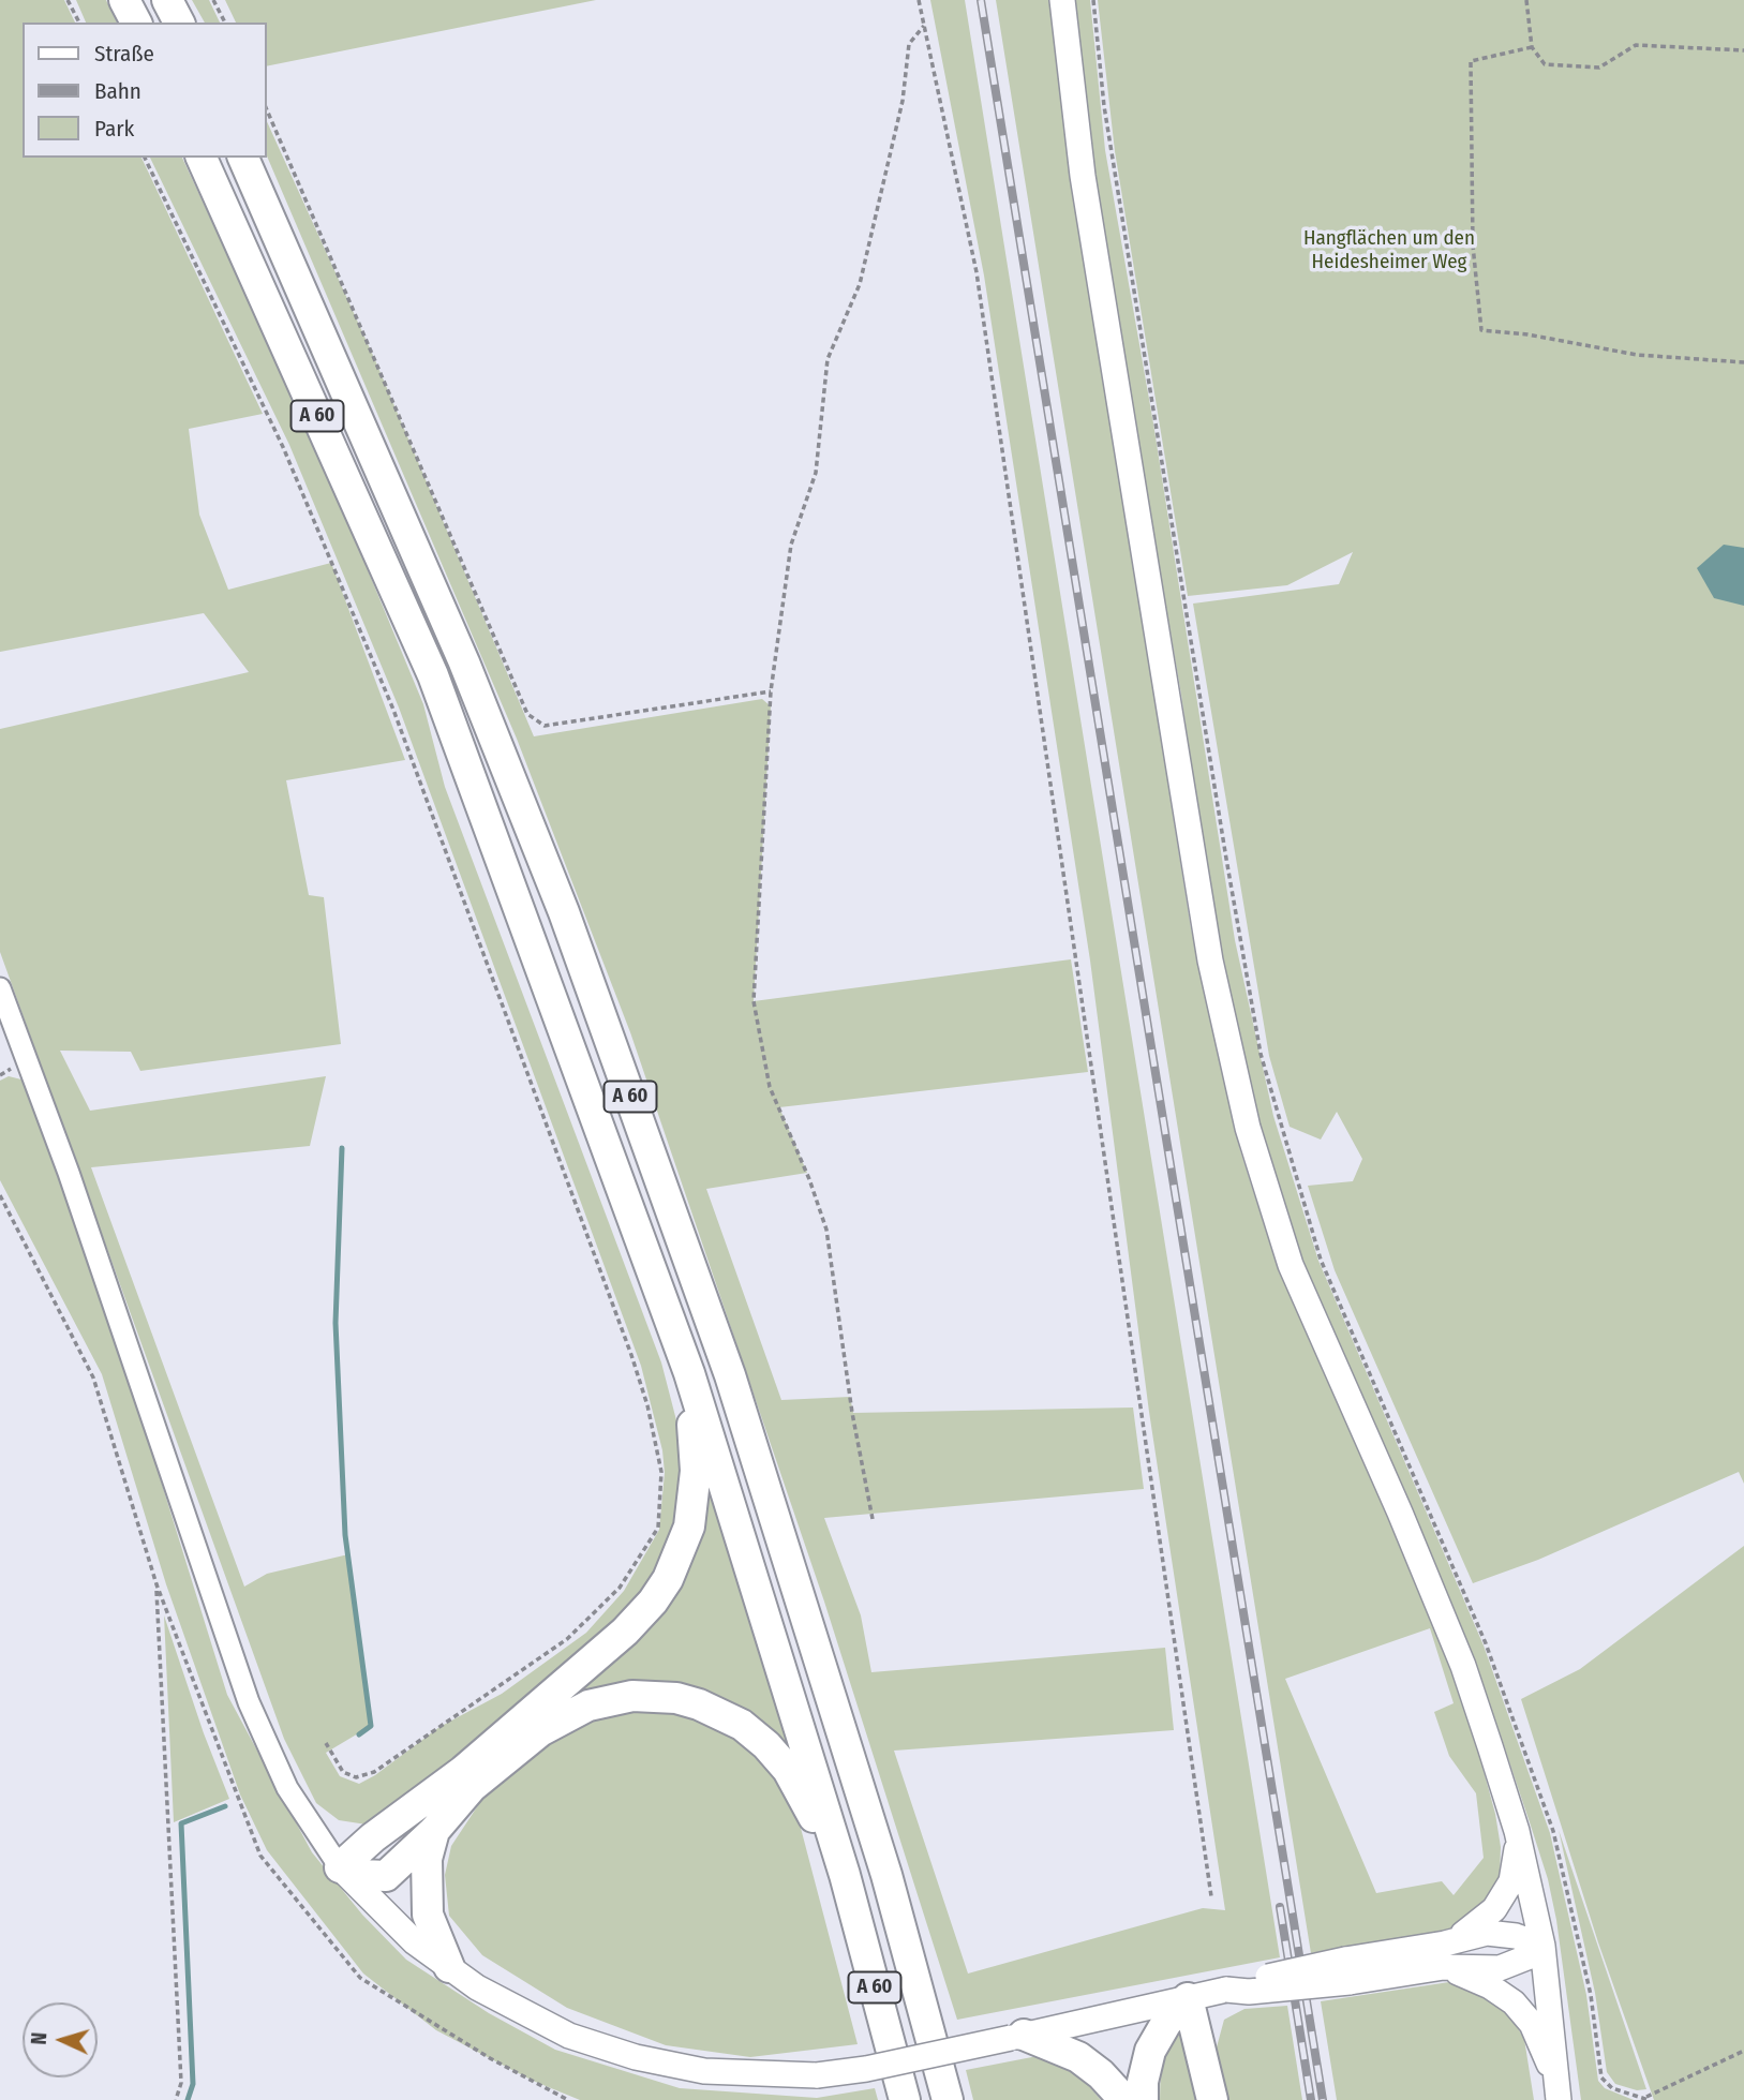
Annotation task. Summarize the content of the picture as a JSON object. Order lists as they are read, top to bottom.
{
  "streets": {
    "highway": ["A 60"]
  },
  "parks": ["Hangflächen um den Heidesheimer Weg"],
  "legend": ["Straße", "Bahn", "Park"],
  "north": "left"
}
